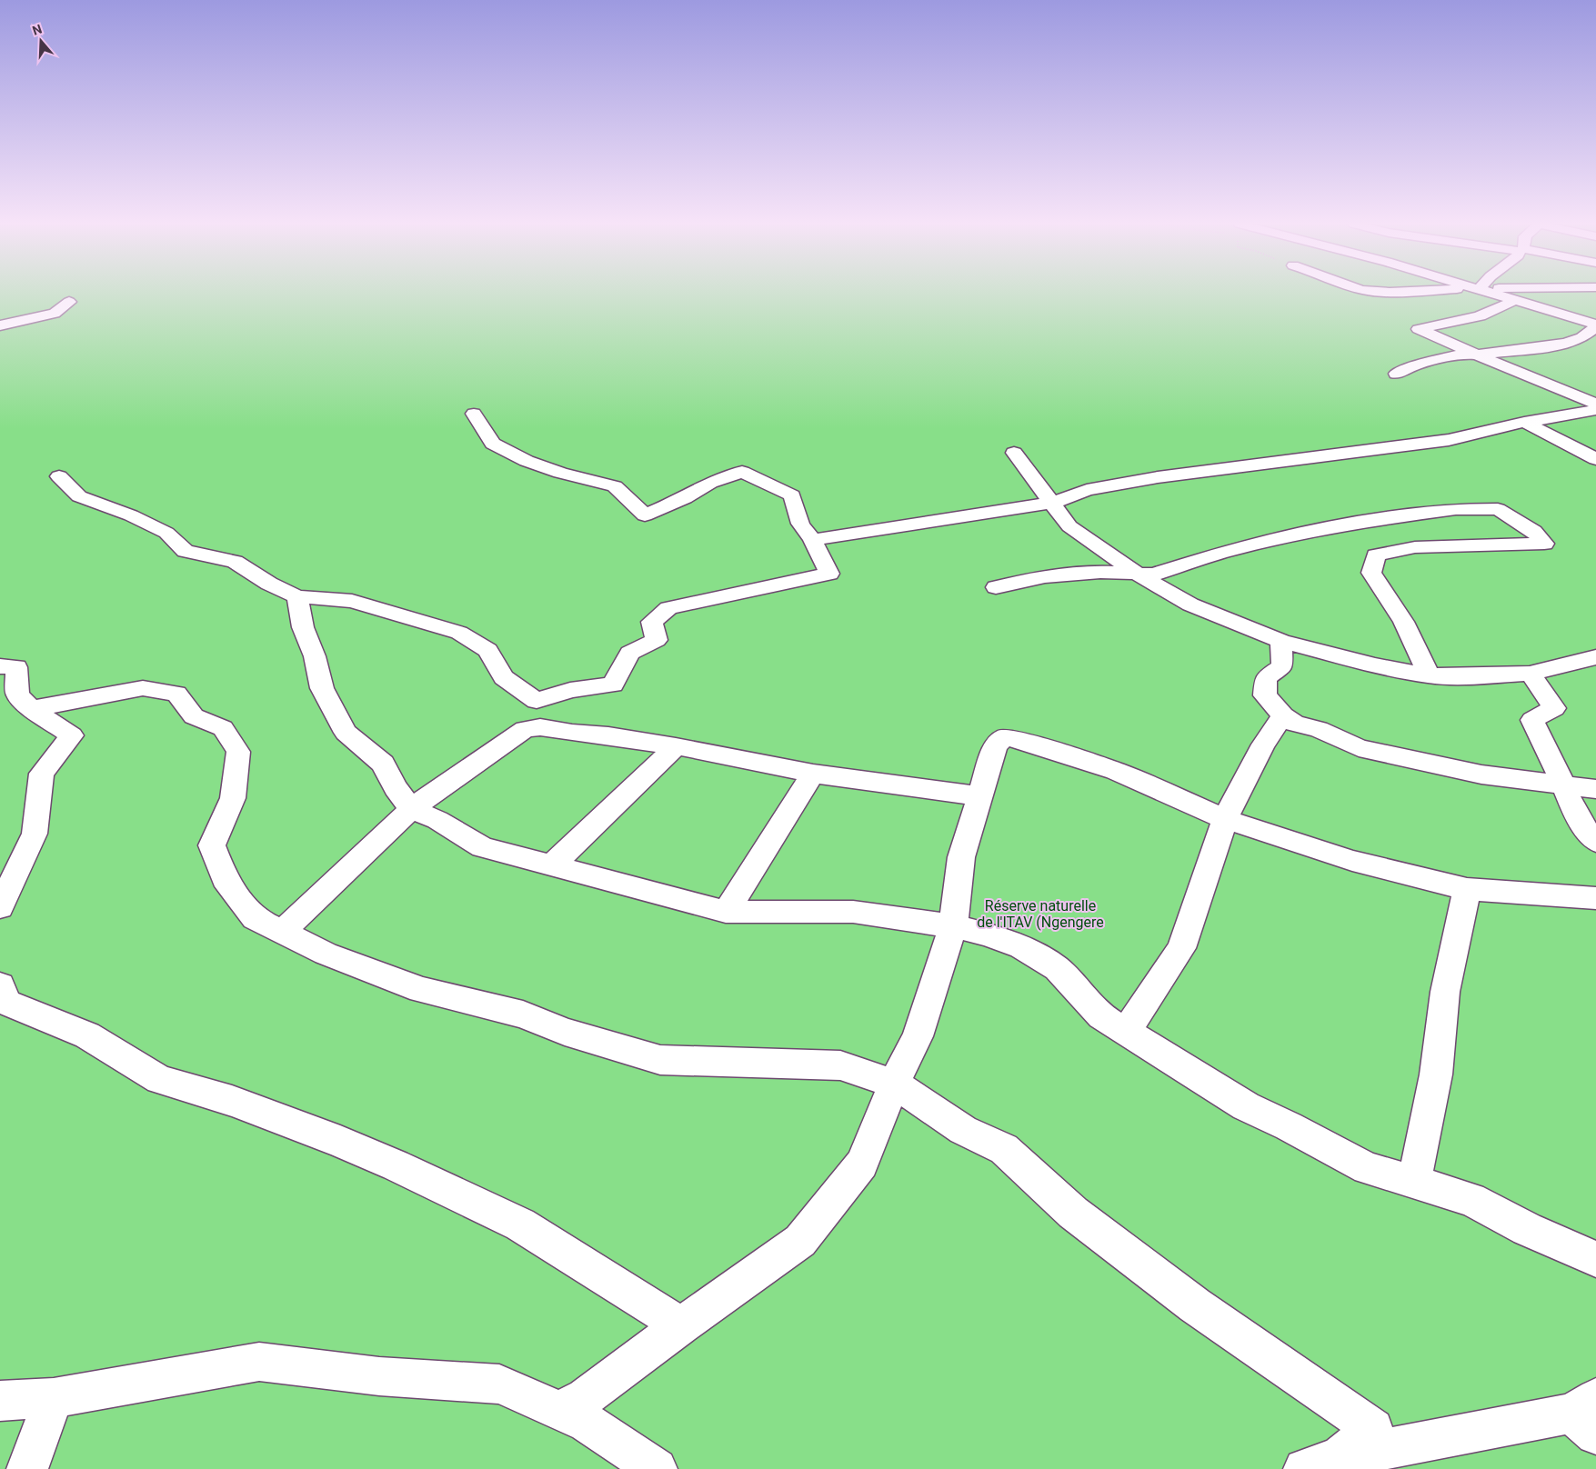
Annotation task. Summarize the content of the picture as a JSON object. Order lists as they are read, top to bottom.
{
  "parks": ["Réserve naturelle de l'ITAV (Ngengere"],
  "north": "top"
}
